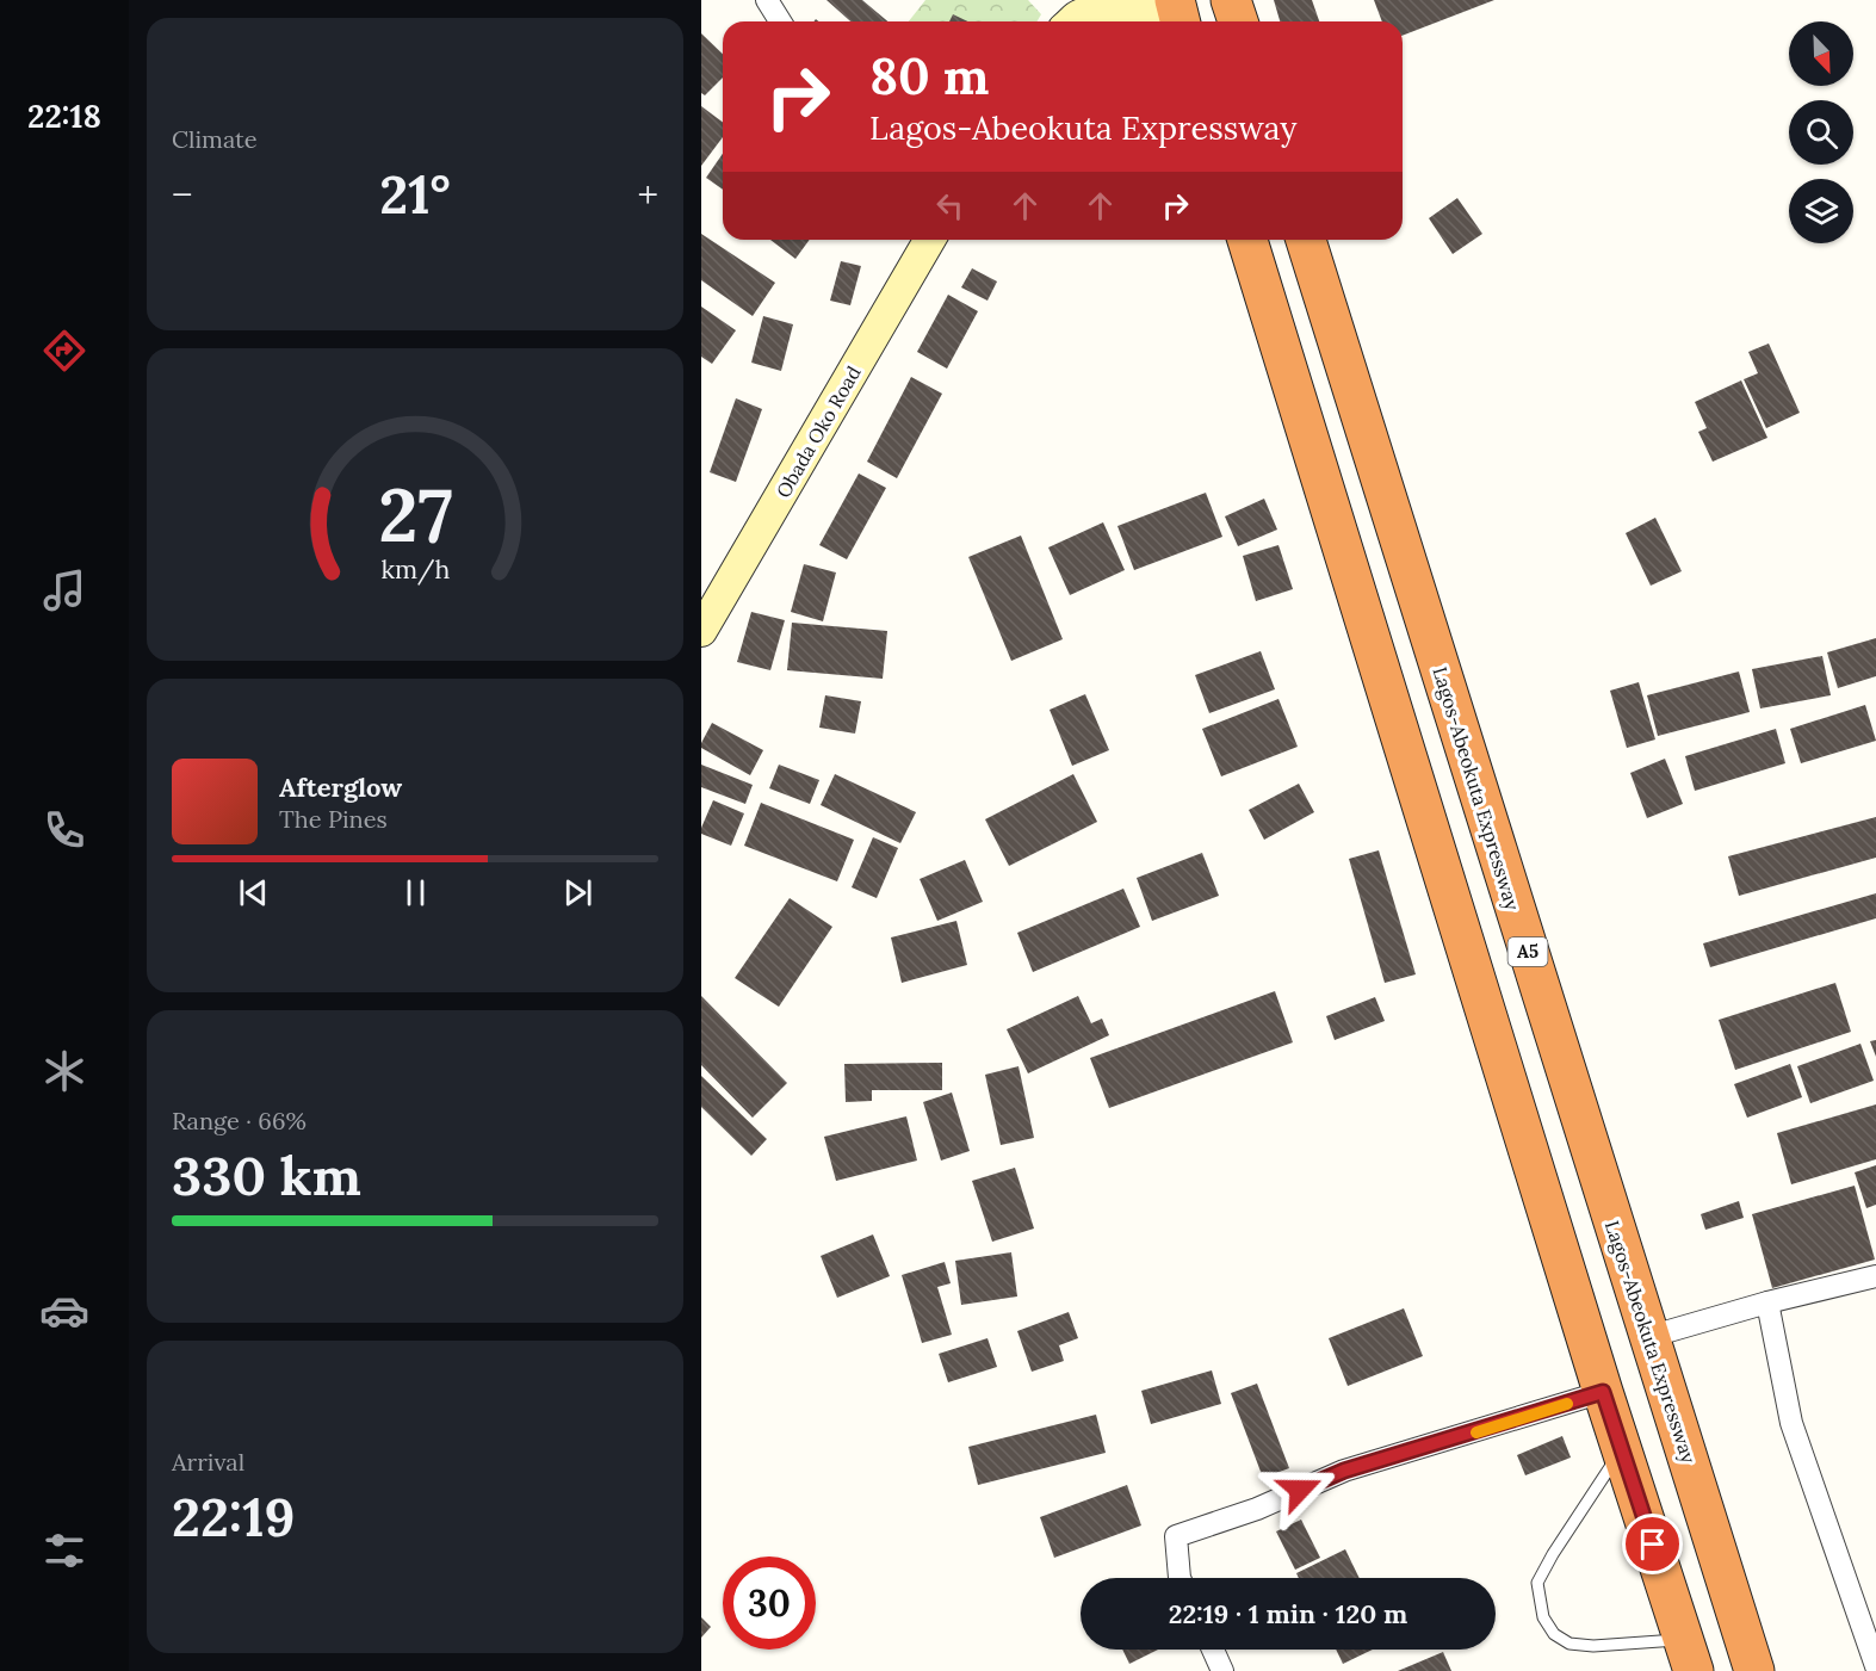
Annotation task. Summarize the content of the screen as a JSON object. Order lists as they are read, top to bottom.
{
  "streets": {
    "highway": ["Lagos-Abeokuta Expressway", "A5"],
    "main road": ["Obada Oko Road"]
  },
  "north": "bottom right",
  "page": {
    "tabs": "22:18",
    "tile": [
      "Climate",
      ["Range · 66%", "330 km"],
      ["Arrival", "22:19"]
    ],
    "turn": ["80 m", "Lagos-Abeokuta Expressway"],
    "heat": ["−", "21°", "+"],
    "song": ["Afterglow", "The Pines"],
    "limit": "30",
    "trip": "22:19 · 1 min · 120 m",
    "gauge": ["27", "km/h"]
  }
}
